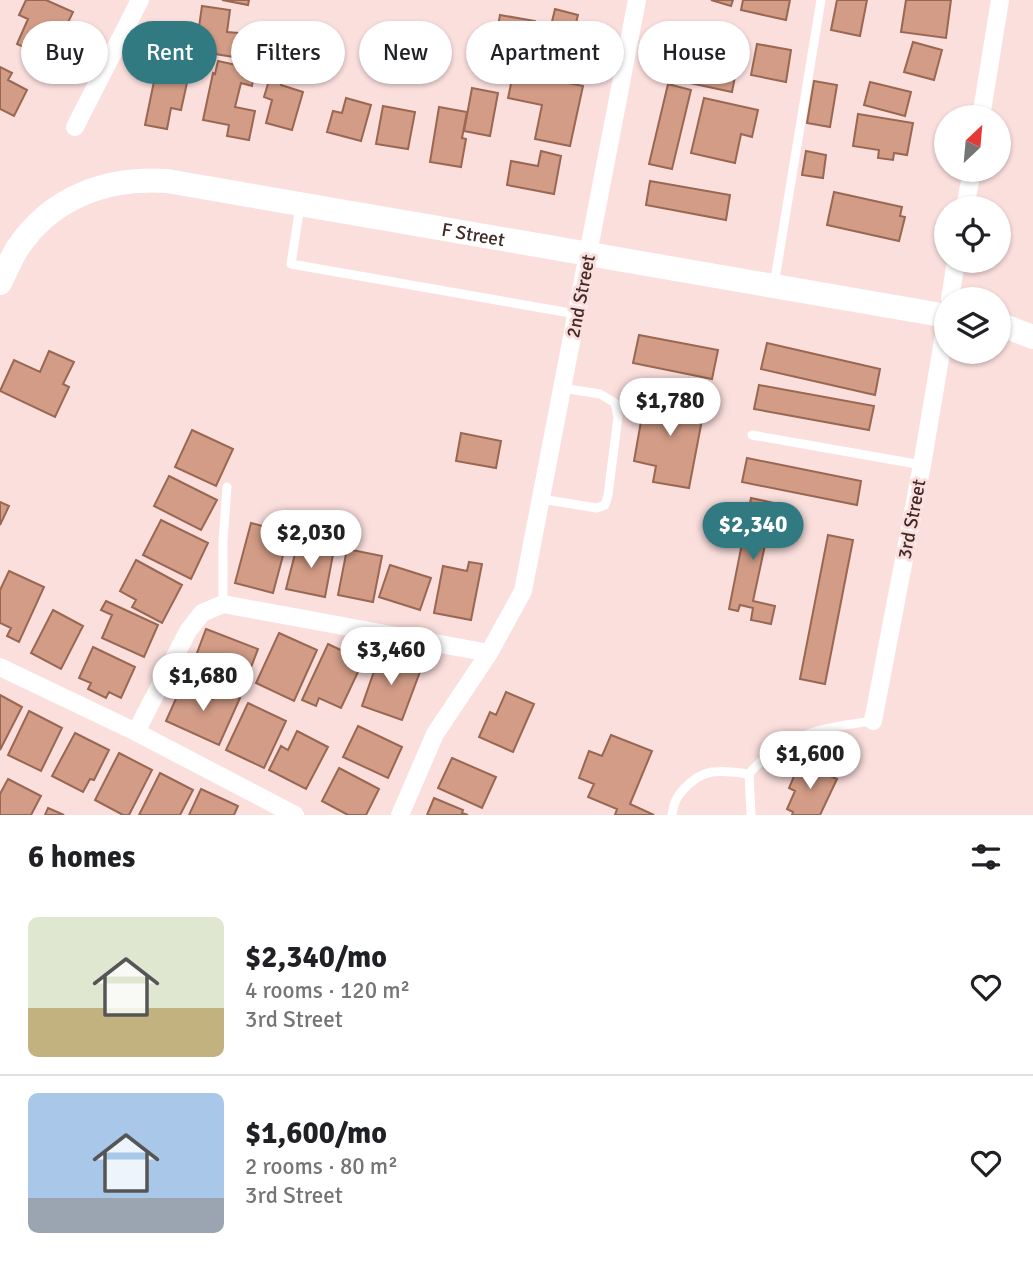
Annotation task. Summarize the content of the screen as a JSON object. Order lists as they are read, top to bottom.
{
  "streets": {
    "main road": ["F Street"],
    "street": ["2nd Street", "3rd Street"]
  },
  "crossings": [
    ["F Street", "2nd Street"]
  ],
  "north": "top right",
  "page": {
    "chip": [
      "Buy",
      "Rent",
      "Filters",
      "New",
      "Apartment",
      "House"
    ],
    "price": [
      "$1,780",
      "$2,340",
      "$2,030",
      "$3,460",
      "$1,680",
      "$1,600"
    ],
    "heading": "6 homes",
    "list": [
      {
        "name": "$2,340/mo",
        "note": "4 rooms · 120 m² · 3rd Street"
      },
      {
        "name": "$1,600/mo",
        "note": "2 rooms · 80 m² · 3rd Street"
      }
    ]
  }
}
